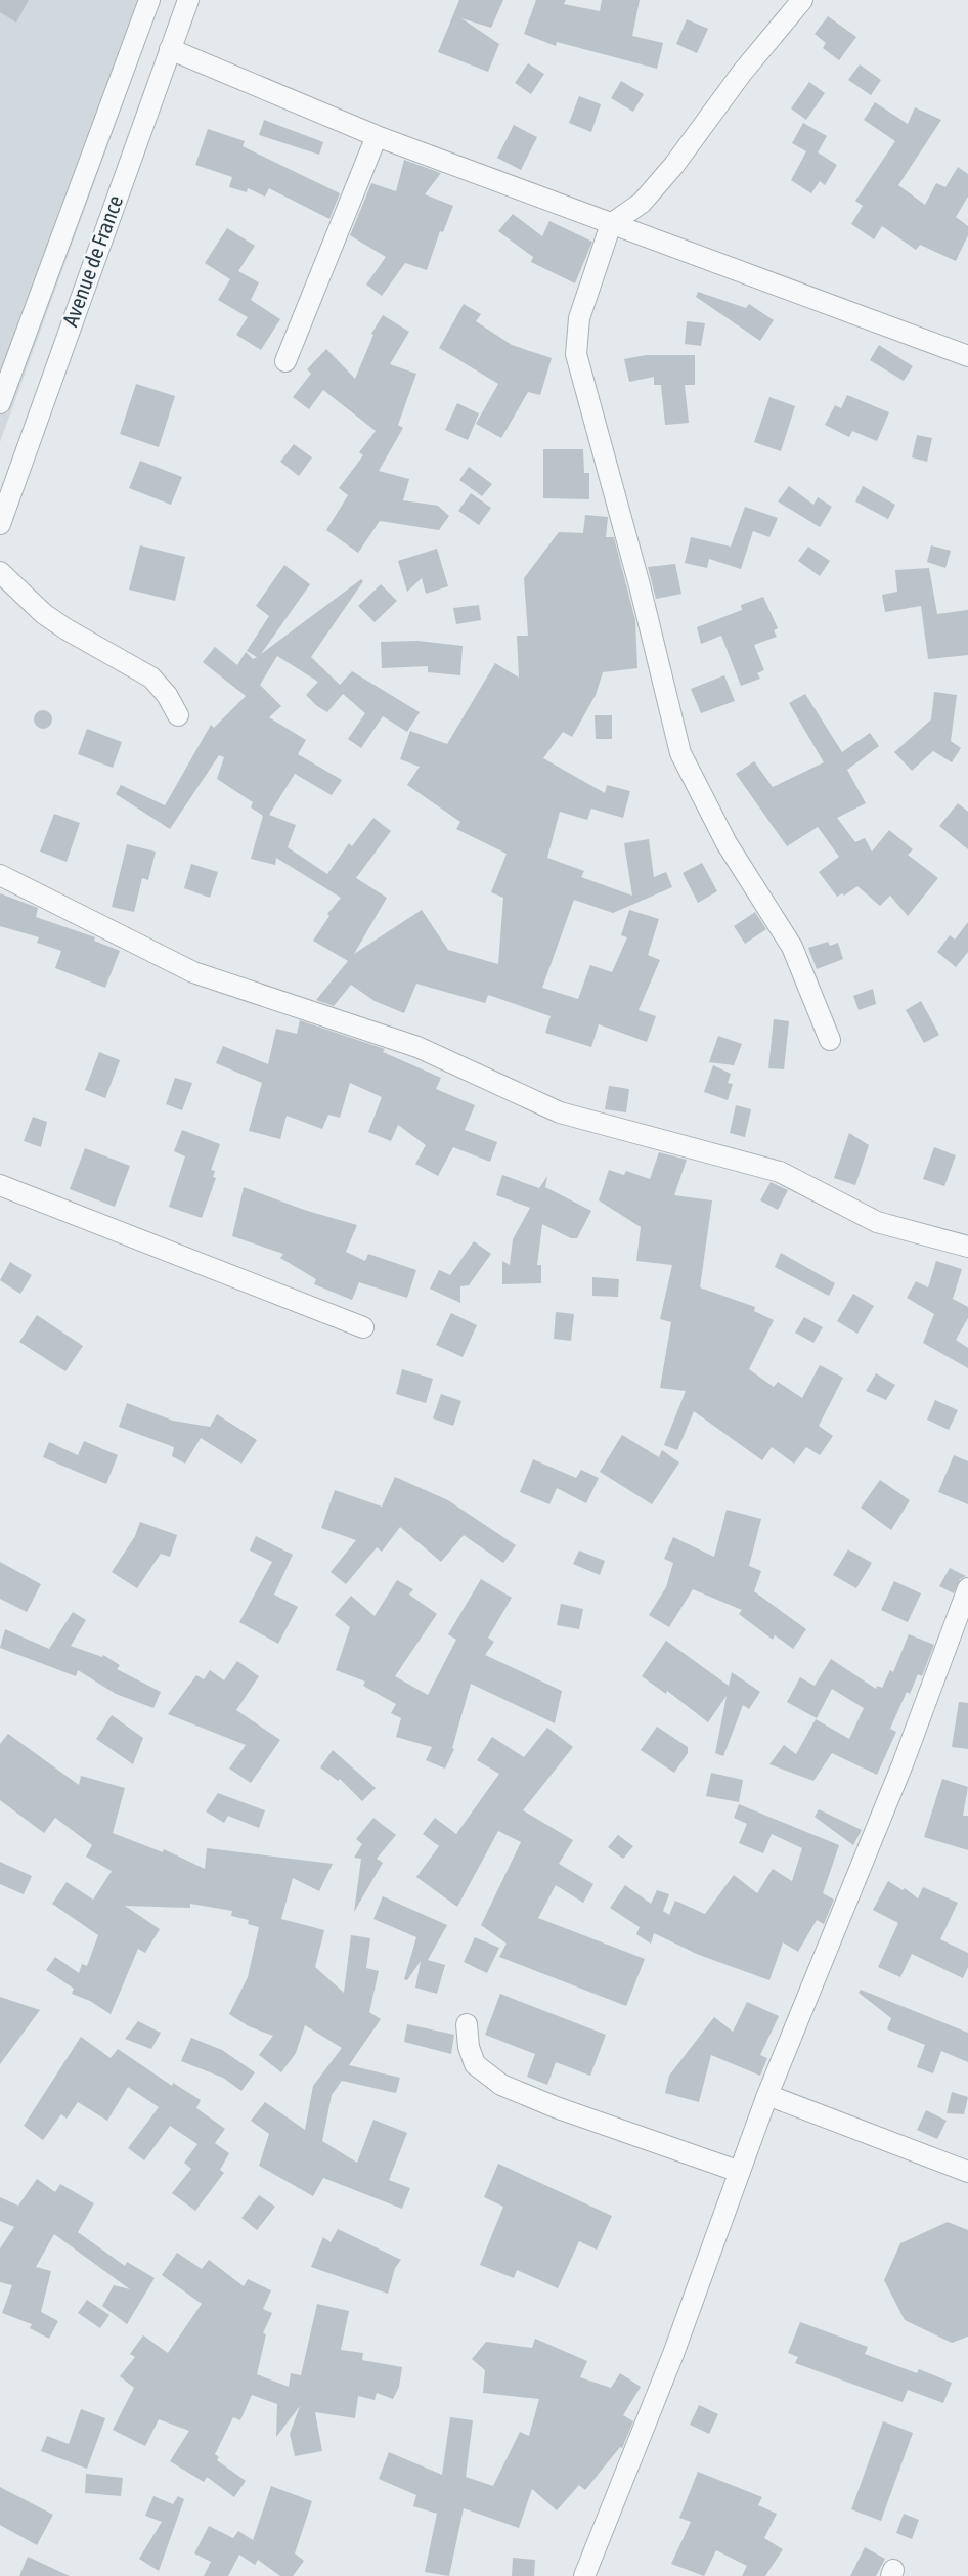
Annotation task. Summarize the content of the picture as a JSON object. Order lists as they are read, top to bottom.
{
  "streets": {
    "street": ["Avenue de France"]
  }
}
